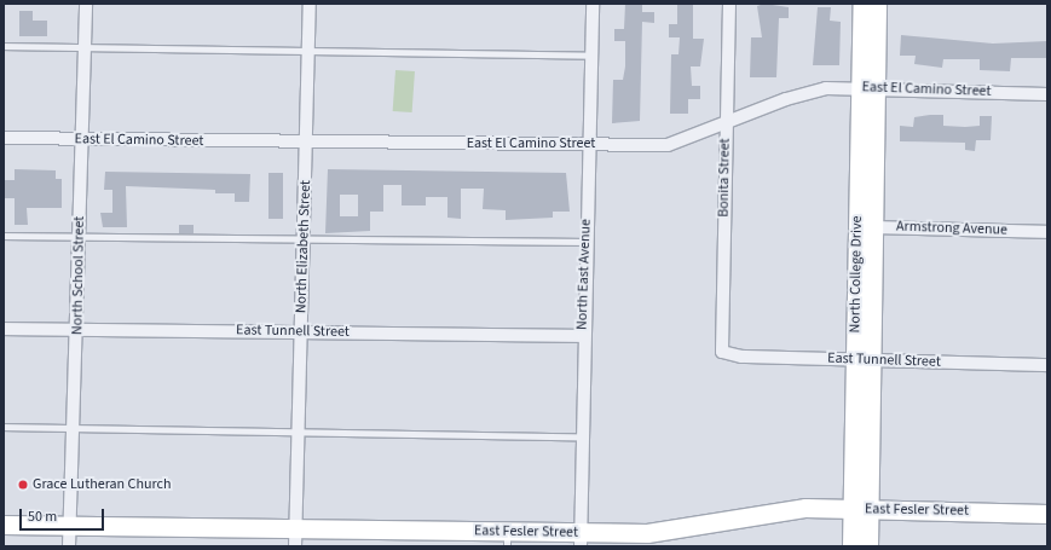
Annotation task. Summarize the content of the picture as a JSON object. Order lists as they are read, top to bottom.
{
  "streets": {
    "street": [
      "East El Camino Street",
      "Bonita Street",
      "Armstrong Avenue",
      "North Elizabeth Street",
      "North East Avenue",
      "North College Drive",
      "North School Street",
      "East Tunnell Street",
      "East Fesler Street"
    ]
  },
  "crossings": [
    ["East El Camino Street", "Bonita Street"],
    ["East El Camino Street", "North Elizabeth Street"],
    ["East El Camino Street", "North East Avenue"],
    ["East El Camino Street", "North College Drive"],
    ["East El Camino Street", "North School Street"],
    ["Bonita Street", "East Tunnell Street"],
    ["Armstrong Avenue", "North College Drive"],
    ["North Elizabeth Street", "East Tunnell Street"],
    ["North Elizabeth Street", "East Fesler Street"],
    ["North East Avenue", "East Tunnell Street"],
    ["North East Avenue", "East Fesler Street"],
    ["North College Drive", "East Tunnell Street"],
    ["North College Drive", "East Fesler Street"],
    ["North School Street", "East Tunnell Street"],
    ["North School Street", "East Fesler Street"]
  ],
  "places": ["Grace Lutheran Church"],
  "scale_bar": "50 m"
}
